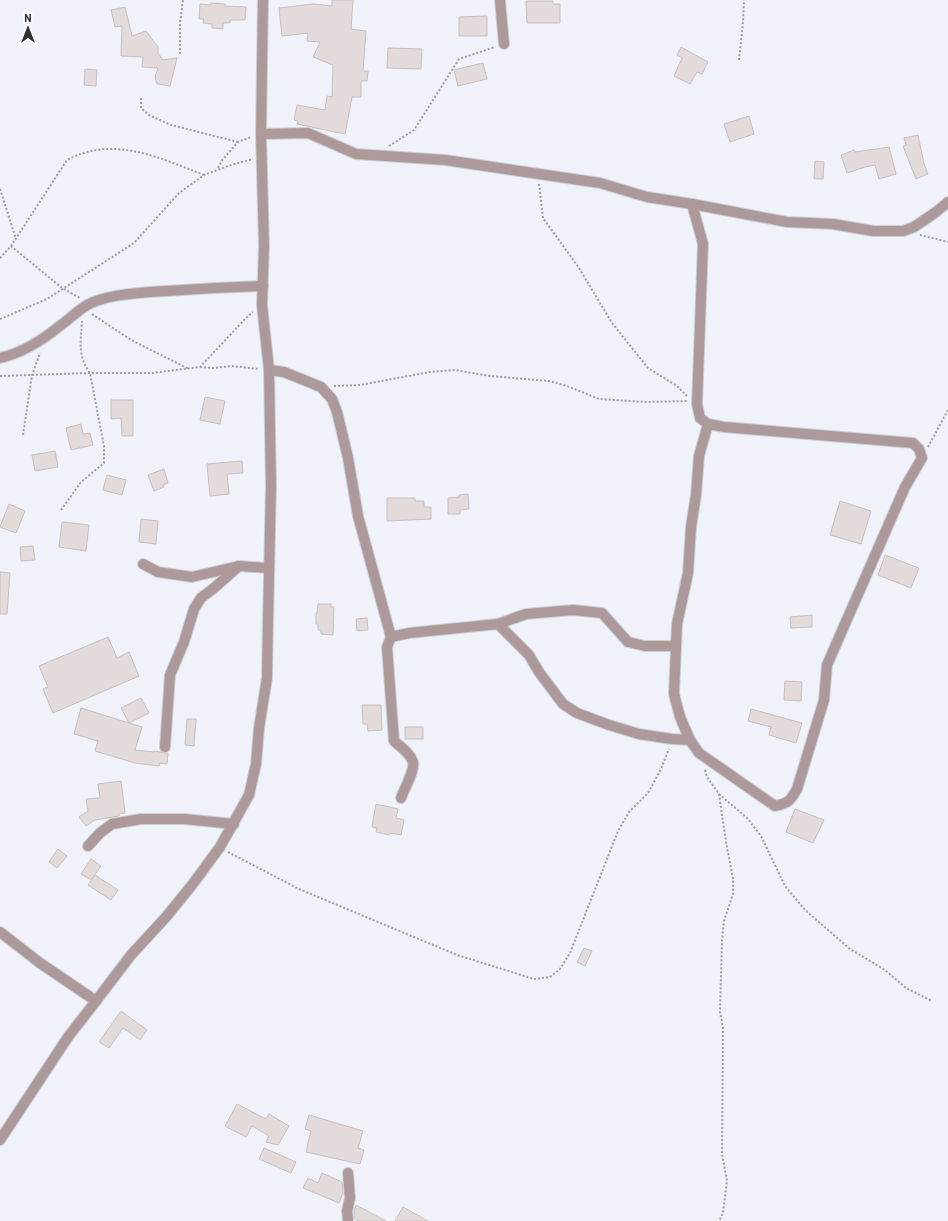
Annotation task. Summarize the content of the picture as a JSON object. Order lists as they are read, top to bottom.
{
  "north": "top"
}
